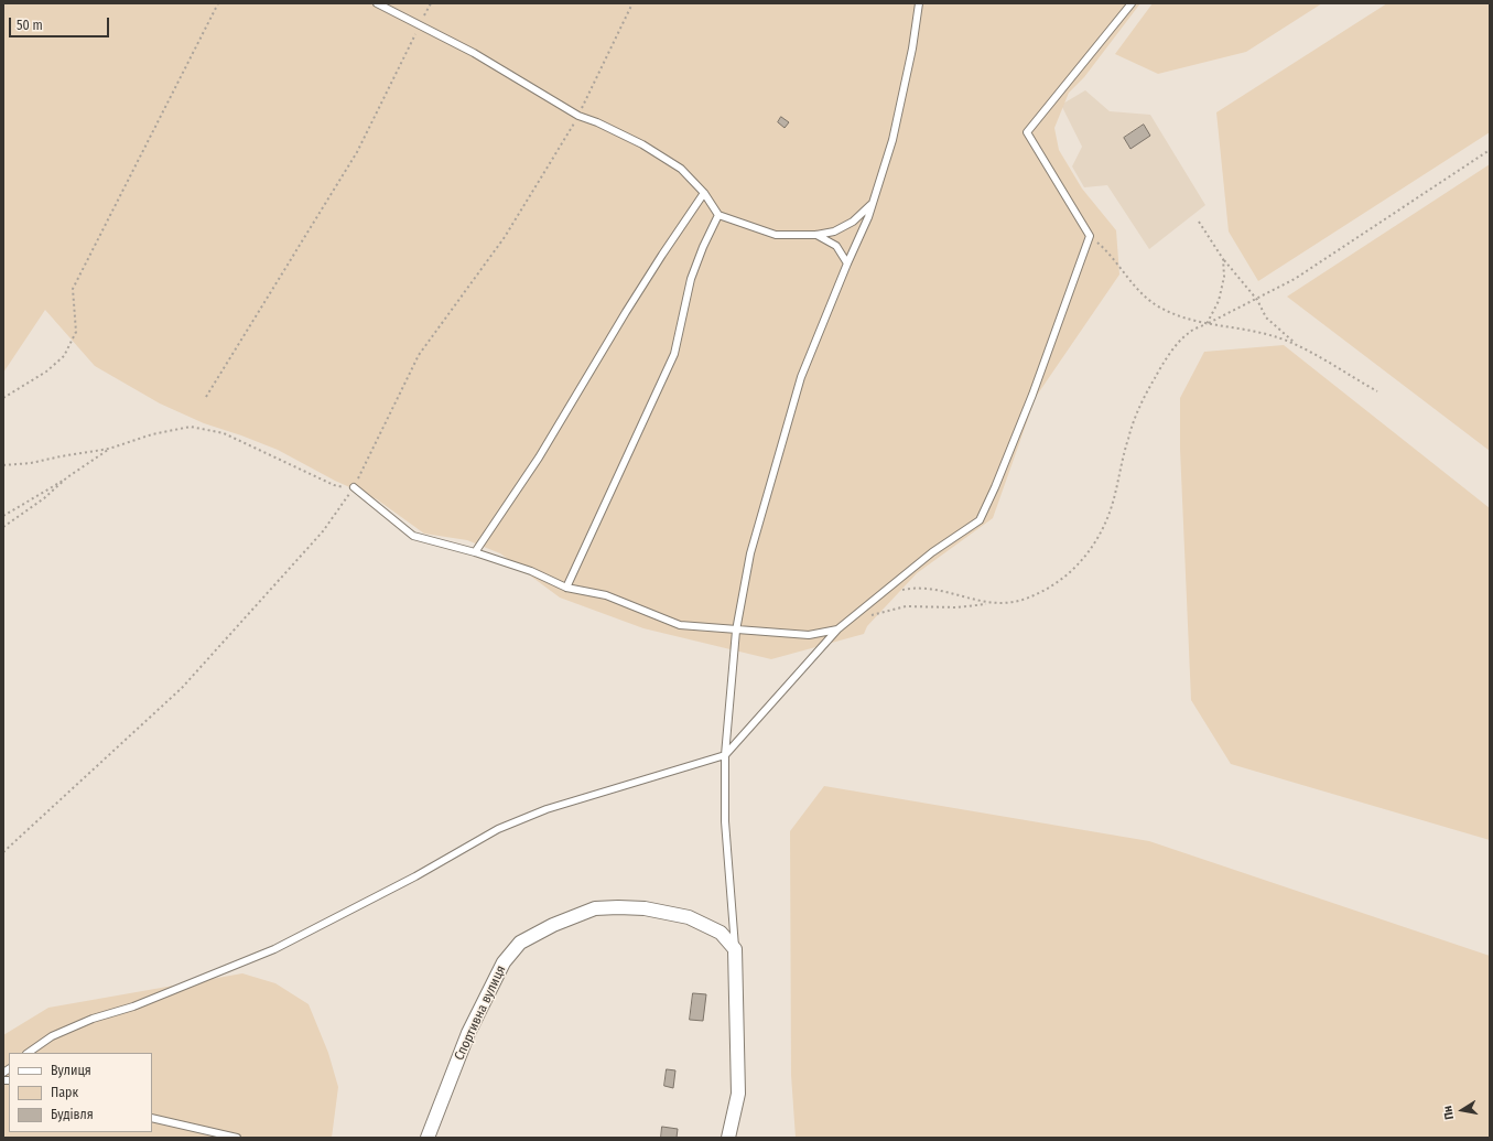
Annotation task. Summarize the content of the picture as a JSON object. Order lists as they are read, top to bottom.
{
  "streets": {
    "street": ["Спортивна вулиця"]
  },
  "legend": ["Вулиця", "Парк", "Будівля"],
  "scale_bar": "50 m",
  "north": "left"
}
